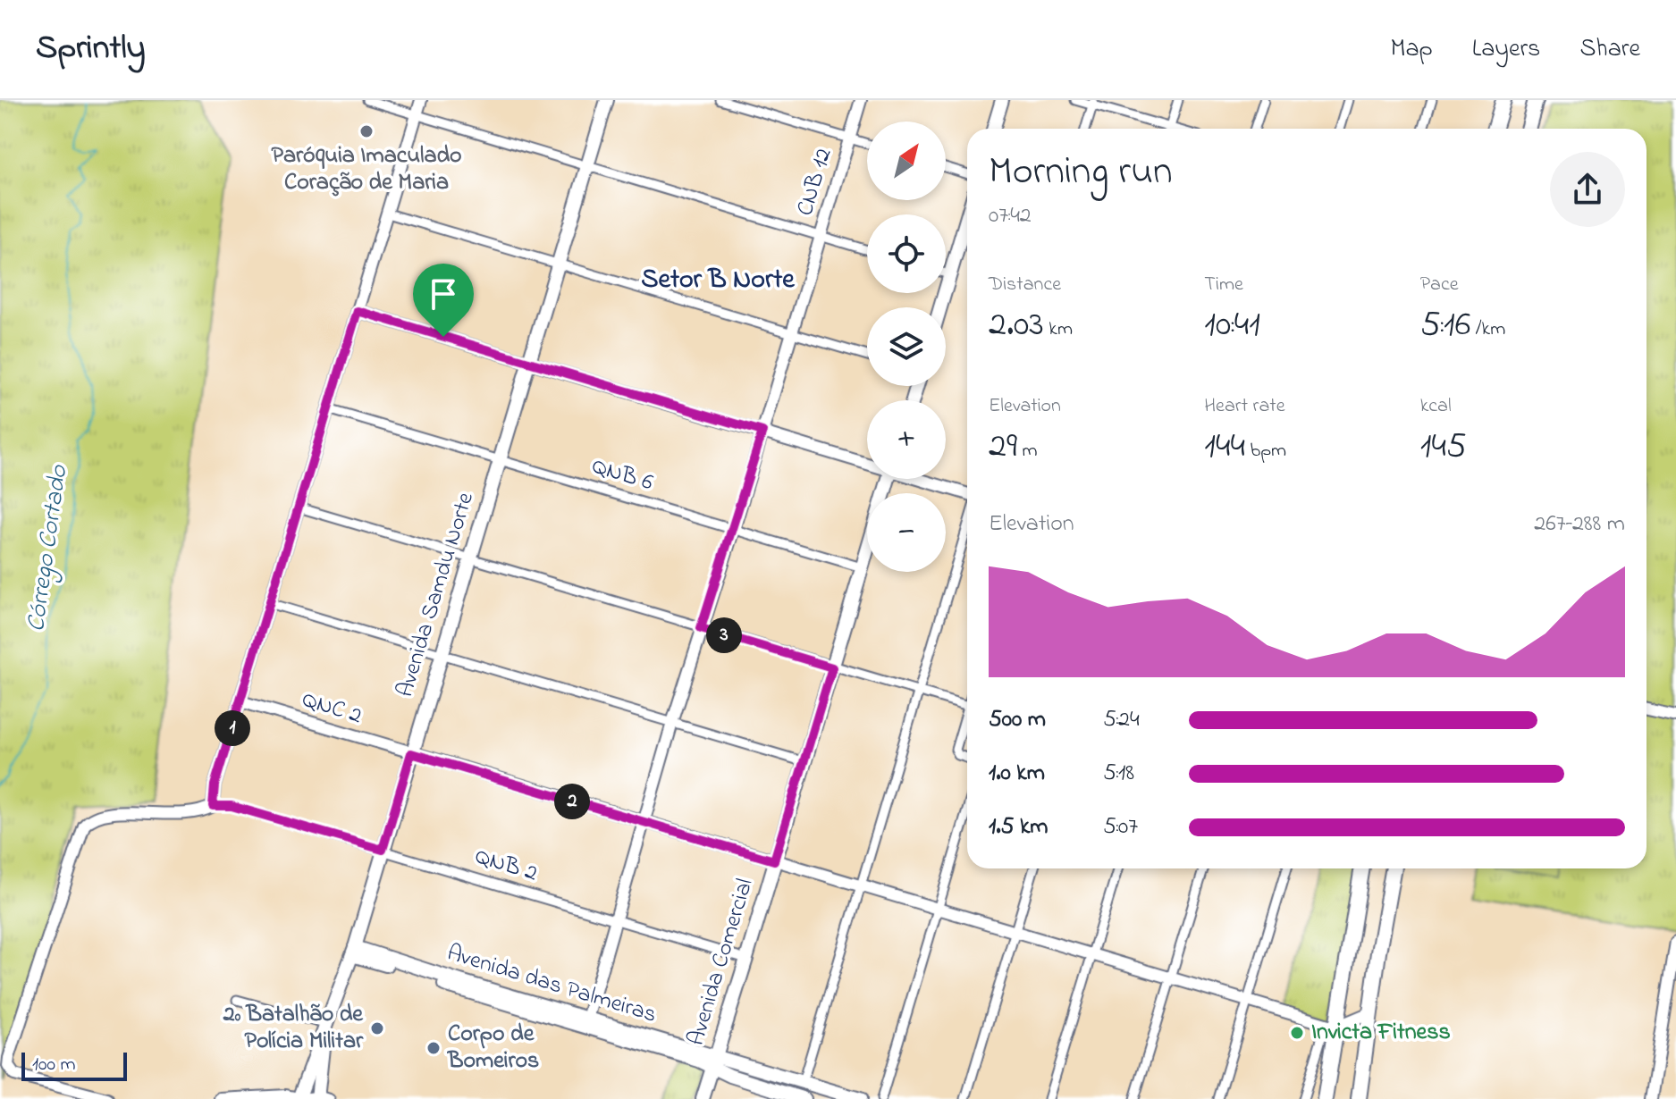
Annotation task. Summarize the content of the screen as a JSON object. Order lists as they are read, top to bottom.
{
  "streets": {
    "main road": ["Avenida Samdu Norte", "Avenida Comercial", "Avenida das Palmeiras"],
    "street": [
      "CNB 12",
      "QNB 6",
      "QNC 2",
      "QNB 2"
    ]
  },
  "crossings": [
    ["CNB 12", "QNB 6"],
    ["CNB 12", "QNC 2"],
    ["CNB 12", "QNB 2"],
    ["CNB 12", "Avenida das Palmeiras"],
    ["QNB 6", "Avenida Samdu Norte"],
    ["QNB 6", "Avenida Comercial"],
    ["Avenida Samdu Norte", "QNC 2"],
    ["Avenida Samdu Norte", "QNB 2"],
    ["Avenida Samdu Norte", "Avenida das Palmeiras"],
    ["QNC 2", "Avenida Comercial"],
    ["QNB 2", "Avenida Comercial"],
    ["Avenida Comercial", "Avenida das Palmeiras"]
  ],
  "districts": ["Setor B Norte"],
  "water": ["Córrego Cortado"],
  "places": [
    "Paróquia Imaculado Coração de Maria",
    "2º Batalhão de Polícia Militar",
    "Invicta Fitness",
    "Corpo de Bomeiros"
  ],
  "scale_bar": "100 m",
  "north": "top right",
  "page": {
    "header": "Sprintly",
    "nav": ["Map", "Layers", "Share"],
    "map_buttons": ["+", "−"],
    "heading": ["Morning run", "07:42"],
    "stats": [
      ["Distance", "2.03 km"],
      ["Time", "10:41"],
      ["Pace", "5:16 /km"],
      ["Elevation", "29 m"],
      ["Heart rate", "144 bpm"],
      ["kcal", "145"]
    ],
    "chart": ["Elevation", "267–288 m"],
    "pins": ["3", "1", "2"],
    "list": [
      {
        "name": "500 m",
        "note": "5:24"
      },
      {
        "name": "1.0 km",
        "note": "5:18"
      },
      {
        "name": "1.5 km",
        "note": "5:07"
      }
    ],
    "scale": "100 m"
  }
}
